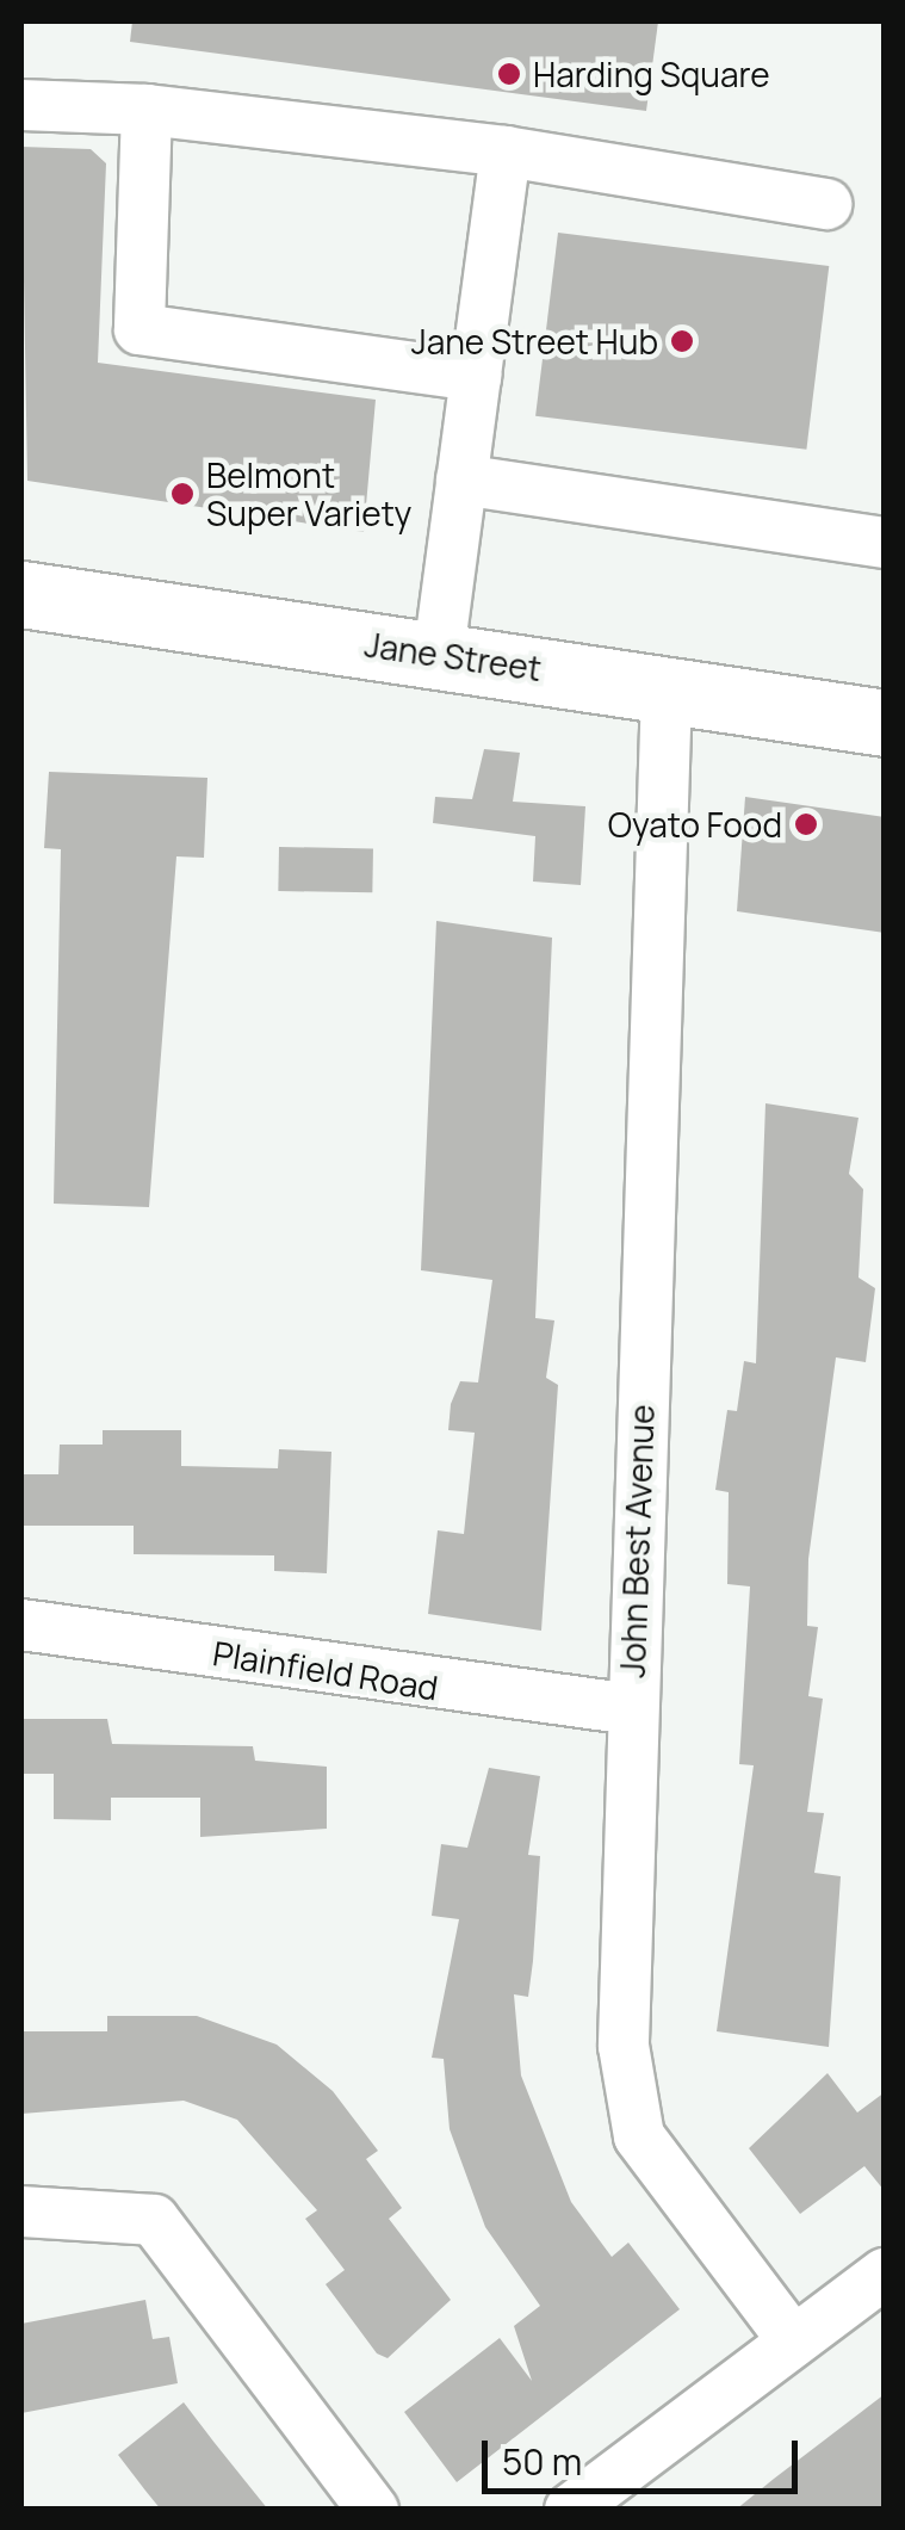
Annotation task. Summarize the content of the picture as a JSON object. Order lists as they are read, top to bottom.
{
  "streets": {
    "main road": ["Jane Street"],
    "street": ["John Best Avenue", "Plainfield Road"]
  },
  "crossings": [
    ["Jane Street", "John Best Avenue"],
    ["John Best Avenue", "Plainfield Road"]
  ],
  "places": [
    "Harding Square",
    "Jane Street Hub",
    "Belmont Super Variety",
    "Oyato Food"
  ],
  "scale_bar": "50 m"
}
